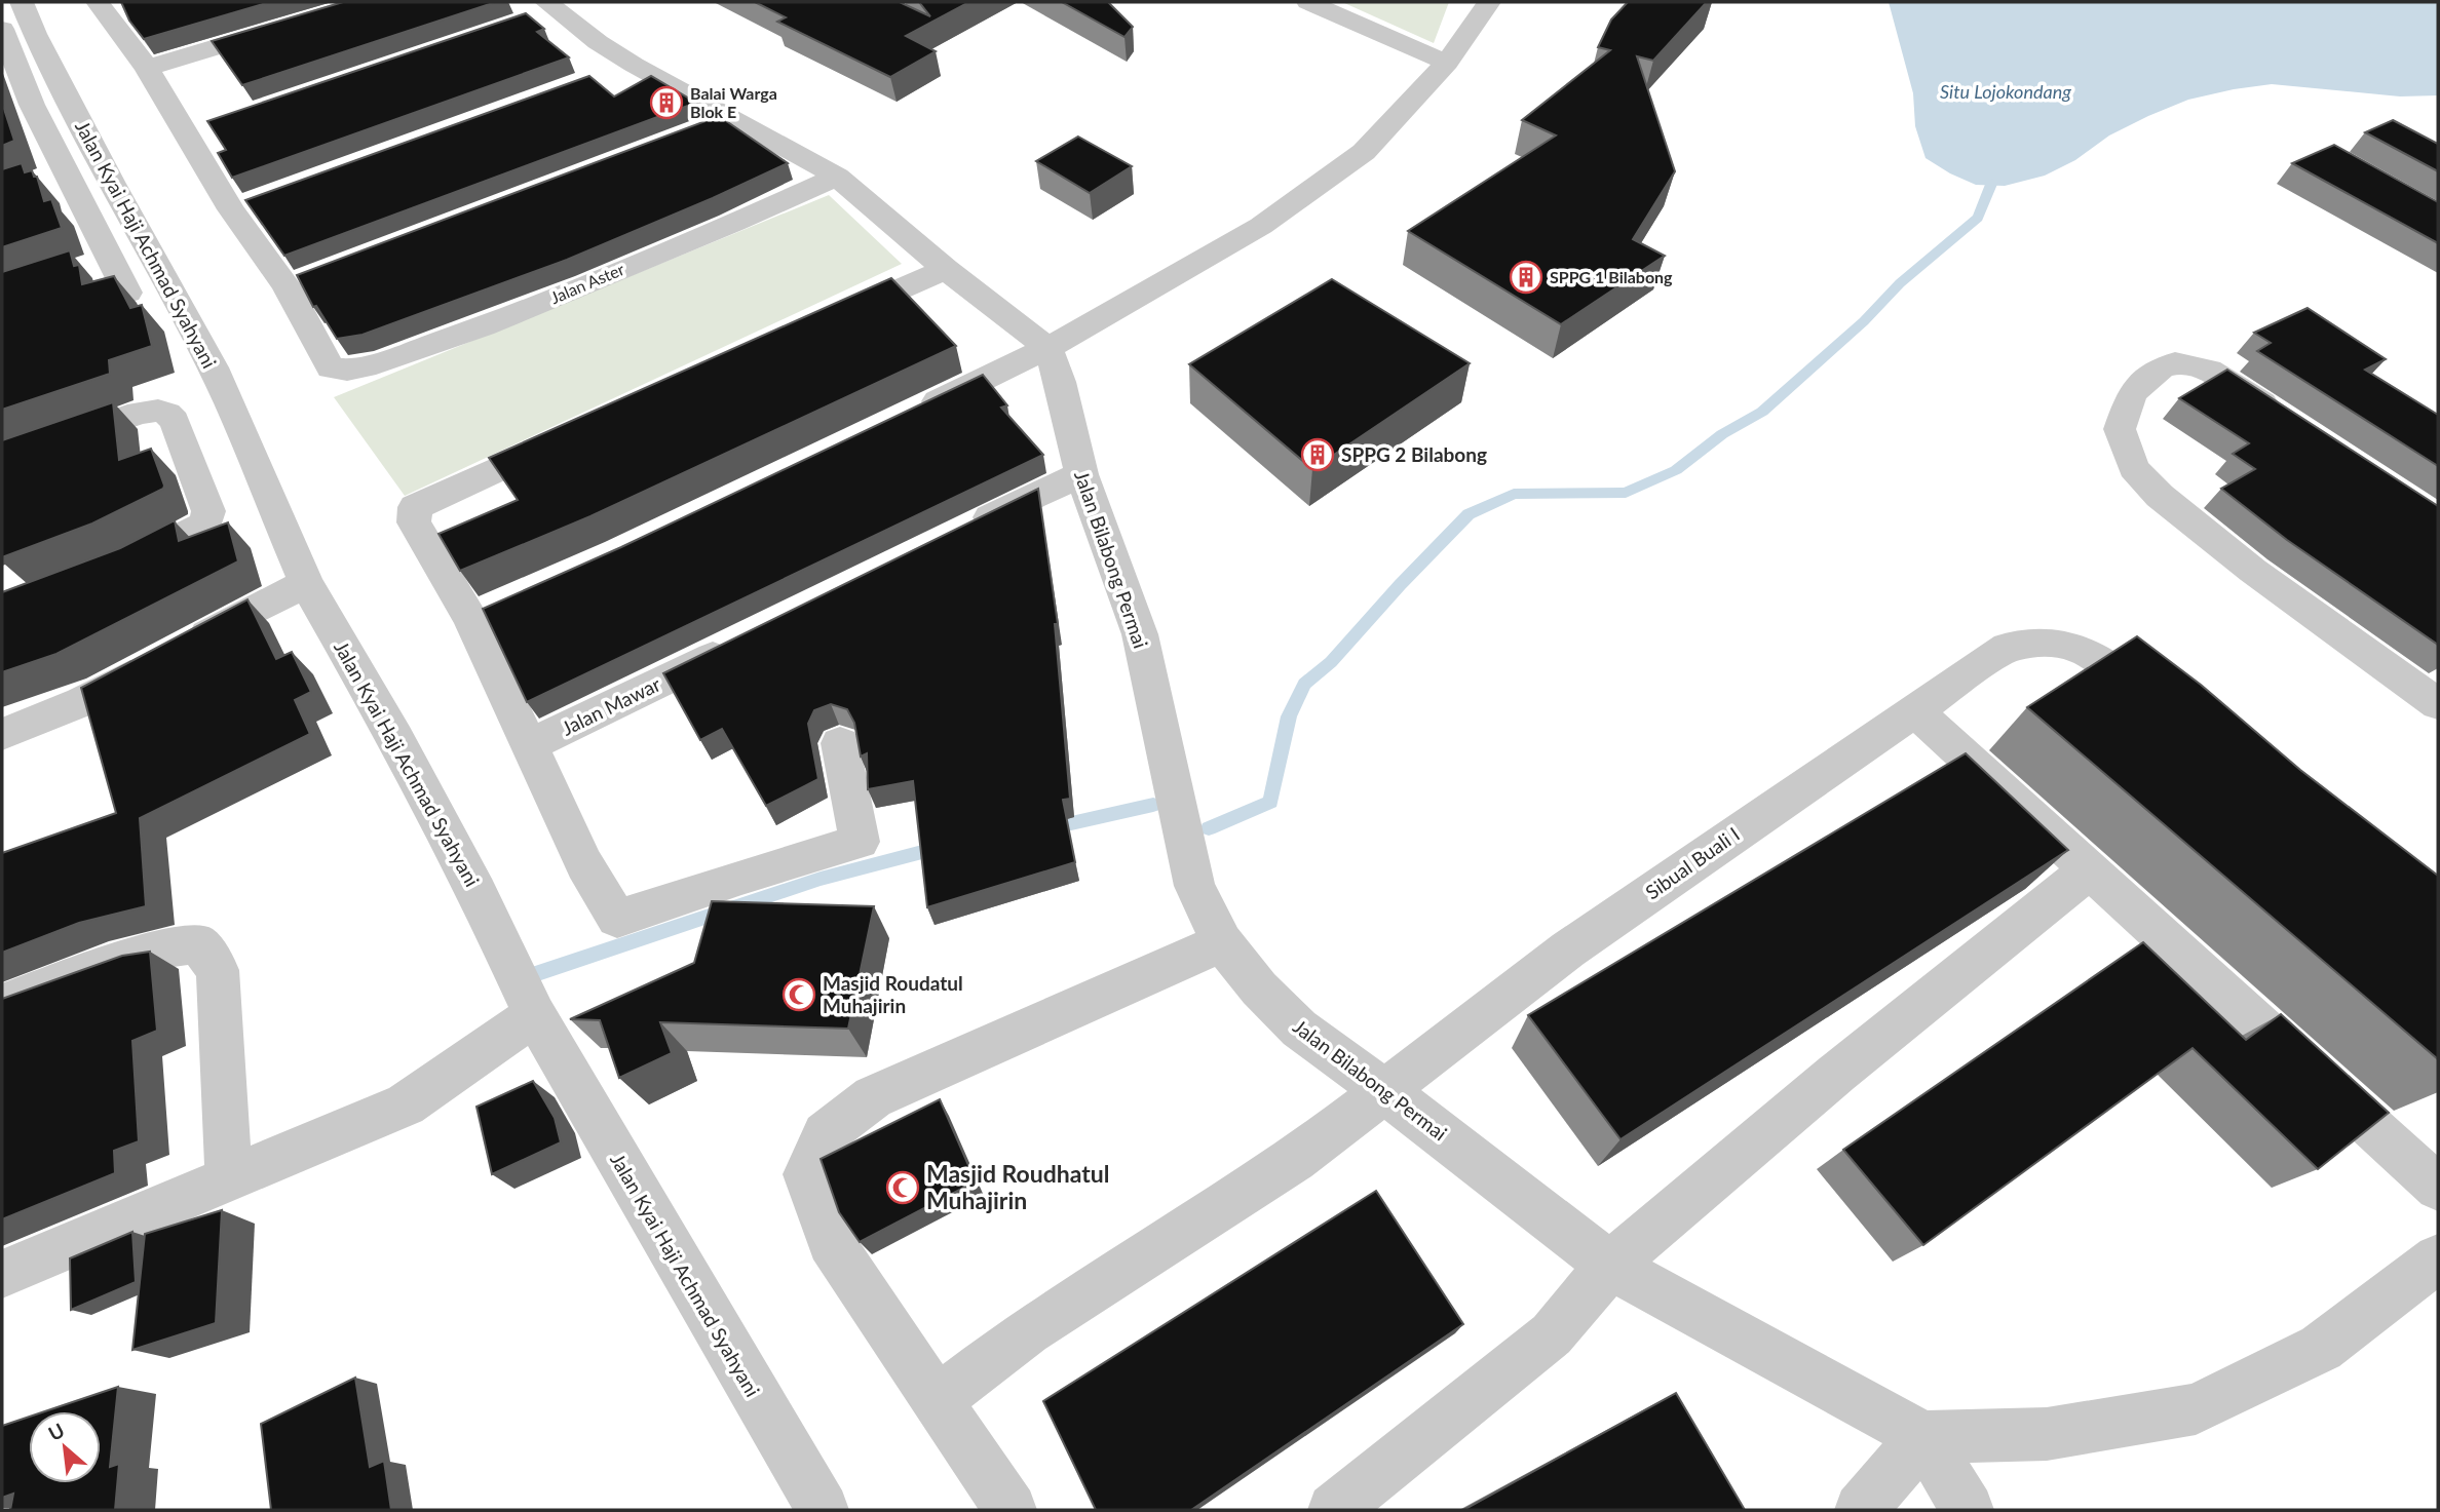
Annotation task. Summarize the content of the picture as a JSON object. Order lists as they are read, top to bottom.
{
  "streets": {
    "street": [
      "Jalan Kyai Haji Achmad Syahyani",
      "Jalan Aster",
      "Jalan Bilabong Permai",
      "Jalan Mawar",
      "Sibual Buali I"
    ]
  },
  "crossings": [
    ["Jalan Bilabong Permai", "Sibual Buali I"]
  ],
  "water": ["Situ Lojokondang"],
  "places": {
    "building": ["Balai Warga Blok E", "SPPG 1 Bilabong", "SPPG 2 Bilabong"],
    "mosque": ["Masjid Roudatul Muhajirin", "Masjid Roudhatul Muhajirin"]
  },
  "north": "top left"
}
